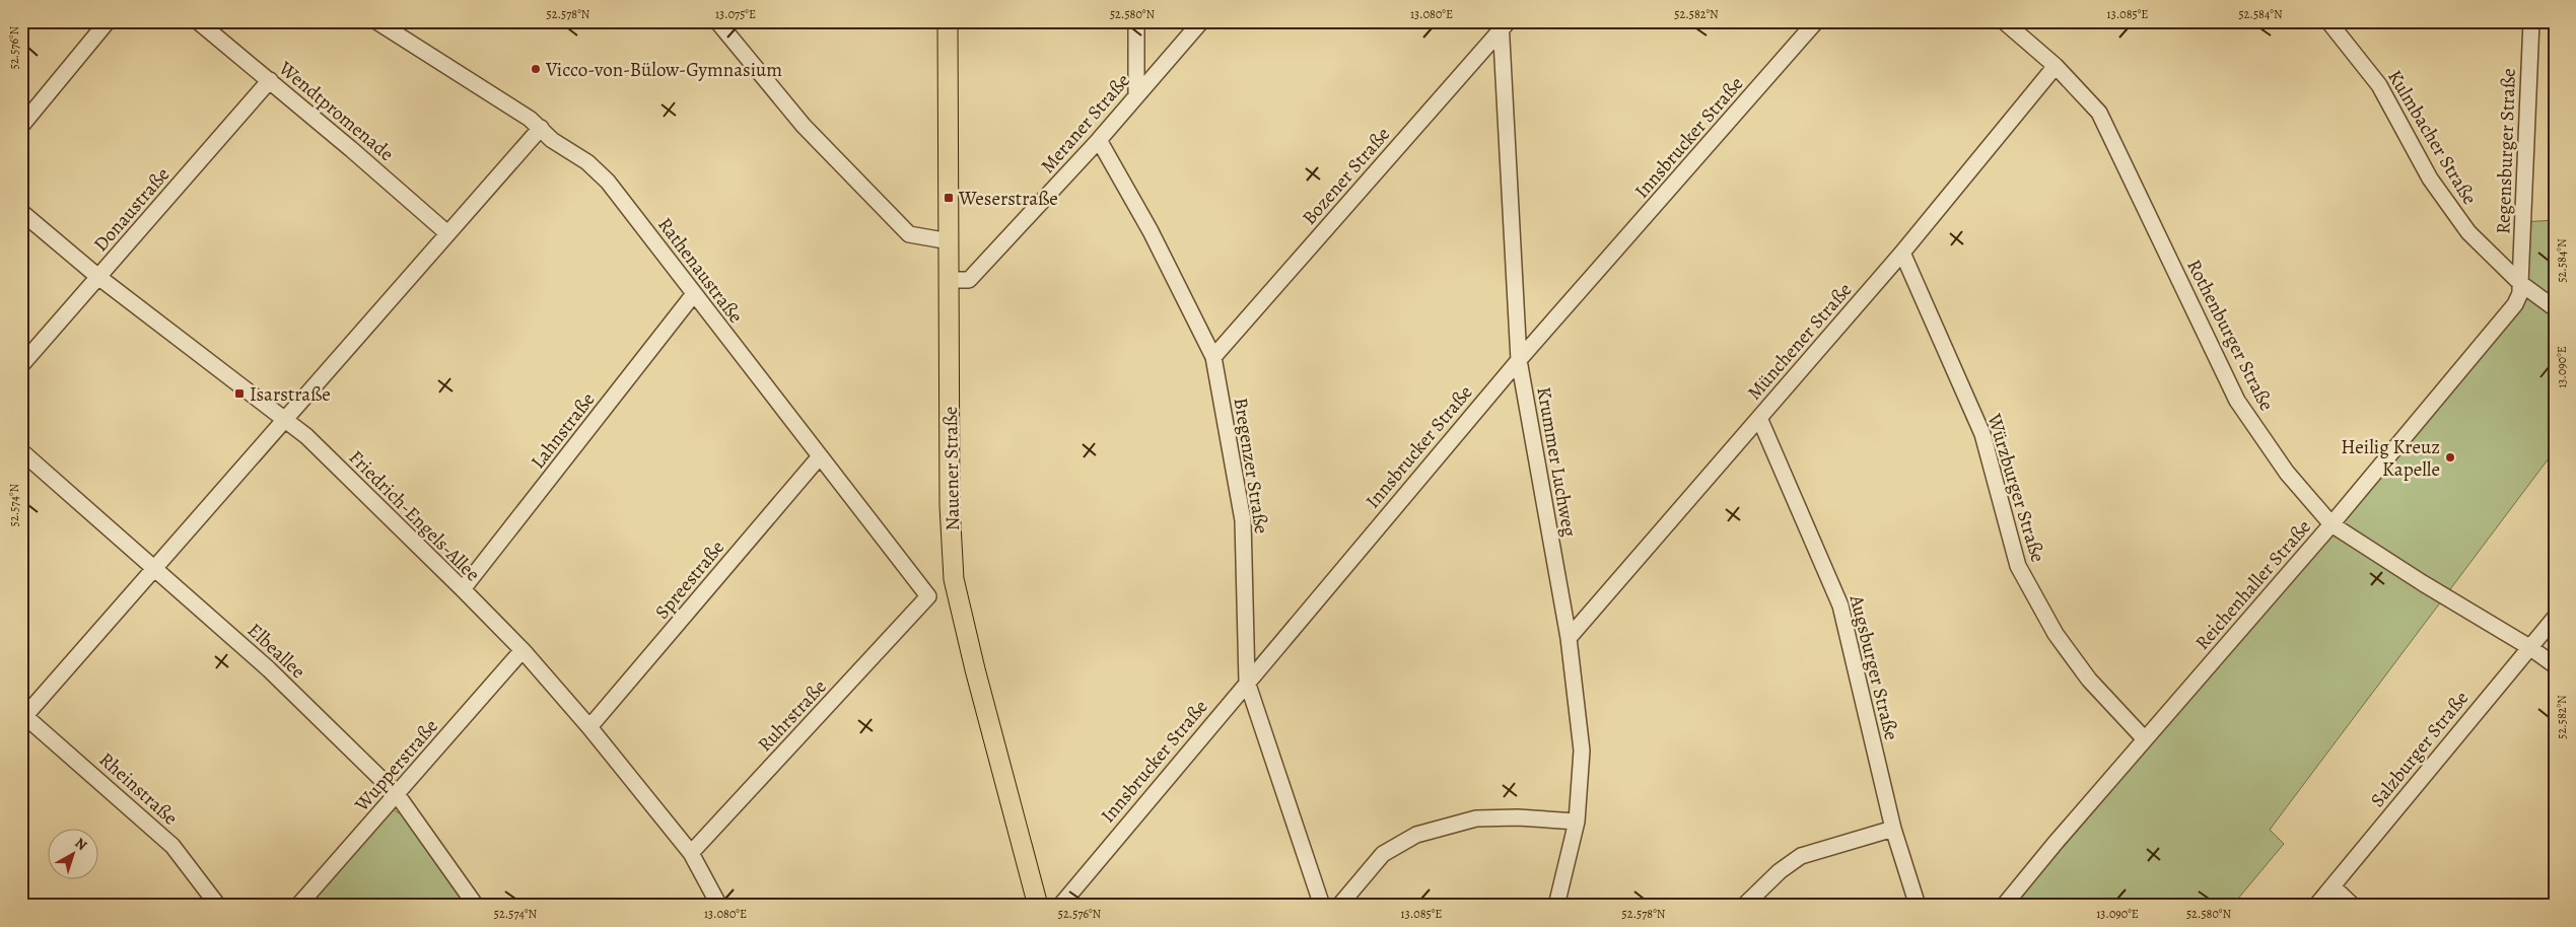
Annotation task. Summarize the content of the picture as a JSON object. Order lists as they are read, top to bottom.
{
  "streets": {
    "main road": ["Nauener Straße"],
    "street": [
      "Wendtpromenade",
      "Meraner Straße",
      "Innsbrucker Straße",
      "Kulmbacher Straße",
      "Regensburger Straße",
      "Bozener Straße",
      "Donaustraße",
      "Rathenaustraße",
      "Rothenburger Straße",
      "Münchener Straße",
      "Lahnstraße",
      "Krummer Luchweg",
      "Bregenzer Straße",
      "Würzburger Straße",
      "Friedrich-Engels-Allee",
      "Spreestraße",
      "Reichenhaller Straße",
      "Elbeallee",
      "Augsburger Straße",
      "Ruhrstraße",
      "Salzburger Straße",
      "Wupperstraße",
      "Rheinstraße"
    ]
  },
  "crossings": [
    ["Wendtpromenade", "Donaustraße"],
    ["Meraner Straße", "Bregenzer Straße"],
    ["Meraner Straße", "Nauener Straße"],
    ["Innsbrucker Straße", "Krummer Luchweg"],
    ["Innsbrucker Straße", "Bregenzer Straße"],
    ["Kulmbacher Straße", "Regensburger Straße"],
    ["Kulmbacher Straße", "Reichenhaller Straße"],
    ["Regensburger Straße", "Reichenhaller Straße"],
    ["Bozener Straße", "Krummer Luchweg"],
    ["Bozener Straße", "Bregenzer Straße"],
    ["Donaustraße", "Friedrich-Engels-Allee"],
    ["Rathenaustraße", "Lahnstraße"],
    ["Rathenaustraße", "Spreestraße"],
    ["Rathenaustraße", "Ruhrstraße"],
    ["Rothenburger Straße", "Münchener Straße"],
    ["Rothenburger Straße", "Reichenhaller Straße"],
    ["Rothenburger Straße", "Salzburger Straße"],
    ["Münchener Straße", "Krummer Luchweg"],
    ["Münchener Straße", "Würzburger Straße"],
    ["Münchener Straße", "Augsburger Straße"],
    ["Lahnstraße", "Friedrich-Engels-Allee"],
    ["Würzburger Straße", "Reichenhaller Straße"],
    ["Friedrich-Engels-Allee", "Spreestraße"],
    ["Friedrich-Engels-Allee", "Ruhrstraße"],
    ["Friedrich-Engels-Allee", "Wupperstraße"],
    ["Elbeallee", "Wupperstraße"]
  ],
  "places": {
    "other": ["Vicco-von-Bülow-Gymnasium", "Heilig Kreuz Kapelle"],
    "transit": ["Weserstraße", "Isarstraße"]
  },
  "north": "top right",
  "coordinates": [
    "52.578°N",
    "13.075°E",
    "52.580°N",
    "13.080°E",
    "52.582°N",
    "13.085°E",
    "52.584°N",
    "52.576°N",
    "13.090°E",
    "52.574°N"
  ]
}
